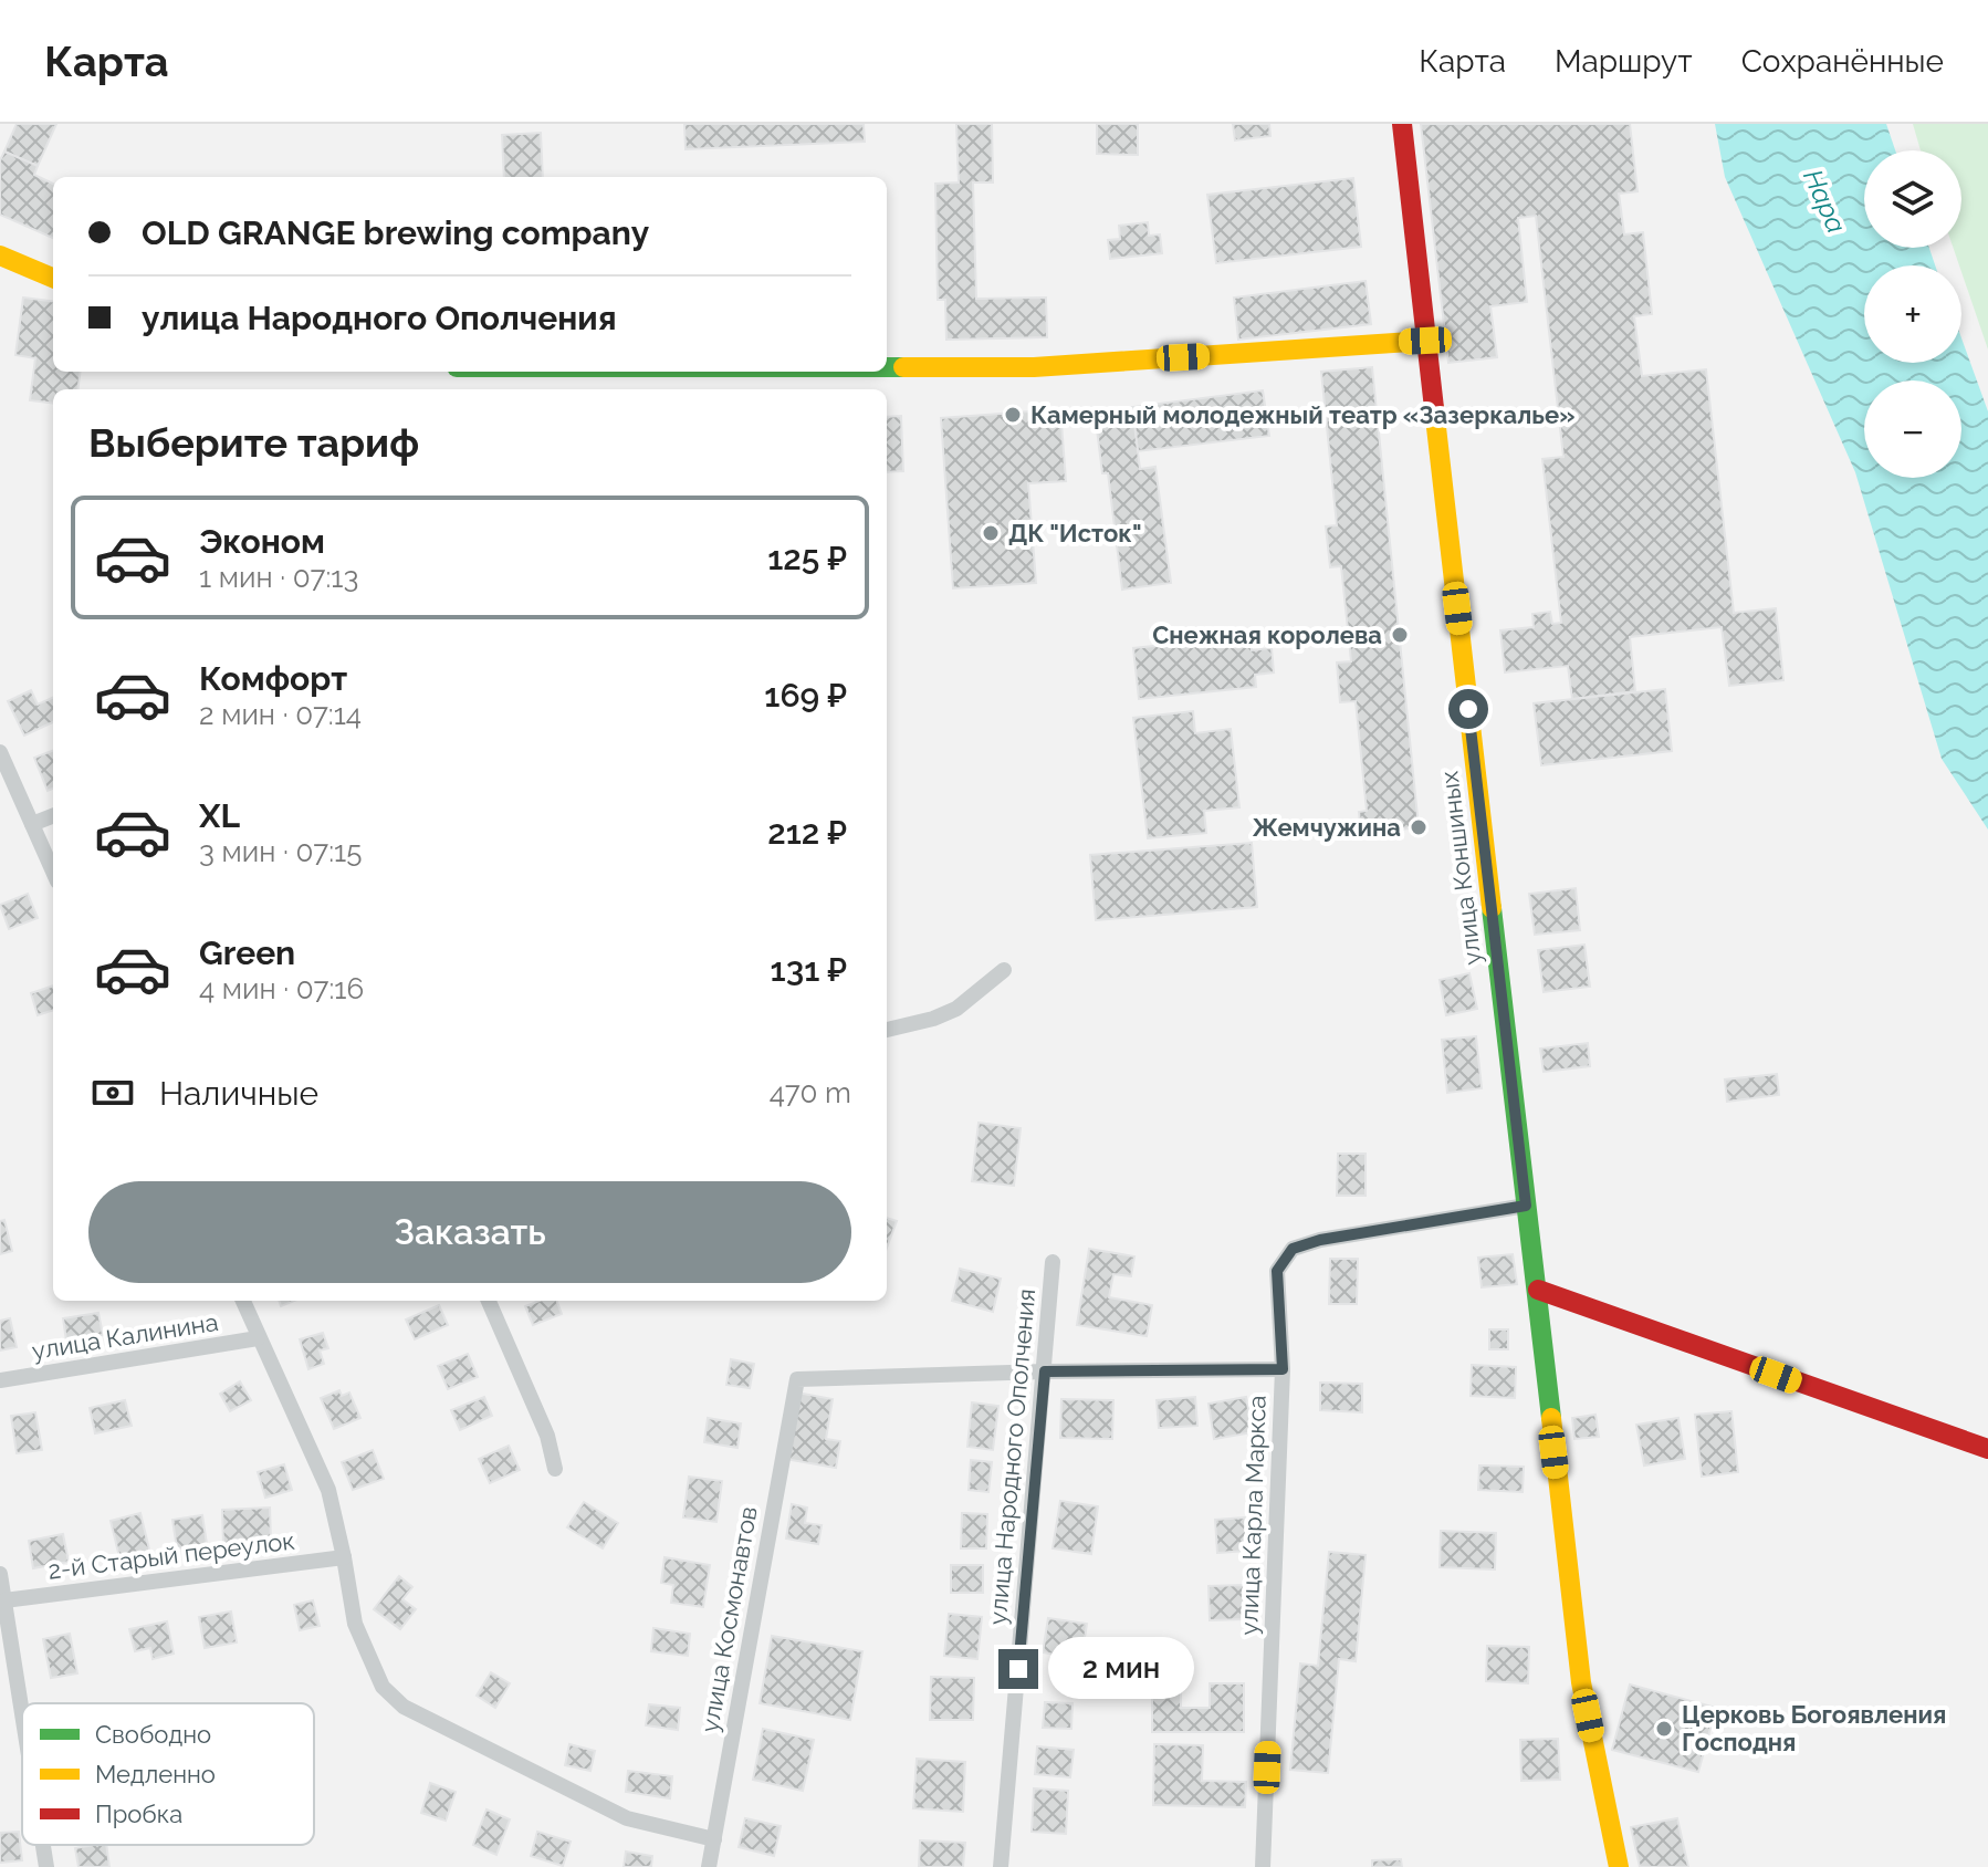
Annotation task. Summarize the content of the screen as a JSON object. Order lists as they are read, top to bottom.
{
  "streets": {
    "main road": ["улица Коншиных"],
    "street": [
      "улица Калинина",
      "улица Народного Ополчения",
      "улица Карла Маркса",
      "2-й Старый переулок",
      "улица Космонавтов"
    ]
  },
  "crossings": [
    ["улица Коншиных", "улица Карла Маркса"],
    ["улица Народного Ополчения", "улица Космонавтов"]
  ],
  "water": ["Нара"],
  "places": [
    "Камерный молодежный театр «Зазеркалье»",
    "ДК \"Исток\"",
    "Снежная королева",
    "Жемчужина",
    "Церковь Богоявления Господня"
  ],
  "legend": ["Свободно", "Медленно", "Пробка"],
  "page": {
    "header": "Карта",
    "nav": ["Карта", "Маршрут", "Сохранённые"],
    "map_buttons": ["+", "−"],
    "banner": ["OLD GRANGE brewing company", "улица Народного Ополчения"],
    "heading": "Выберите тариф",
    "list": [
      {
        "name": "Эконом",
        "note": "1 мин · 07:13",
        "value": "125 ₽"
      },
      {
        "name": "Комфорт",
        "note": "2 мин · 07:14",
        "value": "169 ₽"
      },
      {
        "name": "XL",
        "note": "3 мин · 07:15",
        "value": "212 ₽"
      },
      {
        "name": "Green",
        "note": "4 мин · 07:16",
        "value": "131 ₽"
      }
    ],
    "pay": ["Наличные", "470 m"],
    "buttons": "Заказать",
    "bubble": "2 мин"
  }
}
